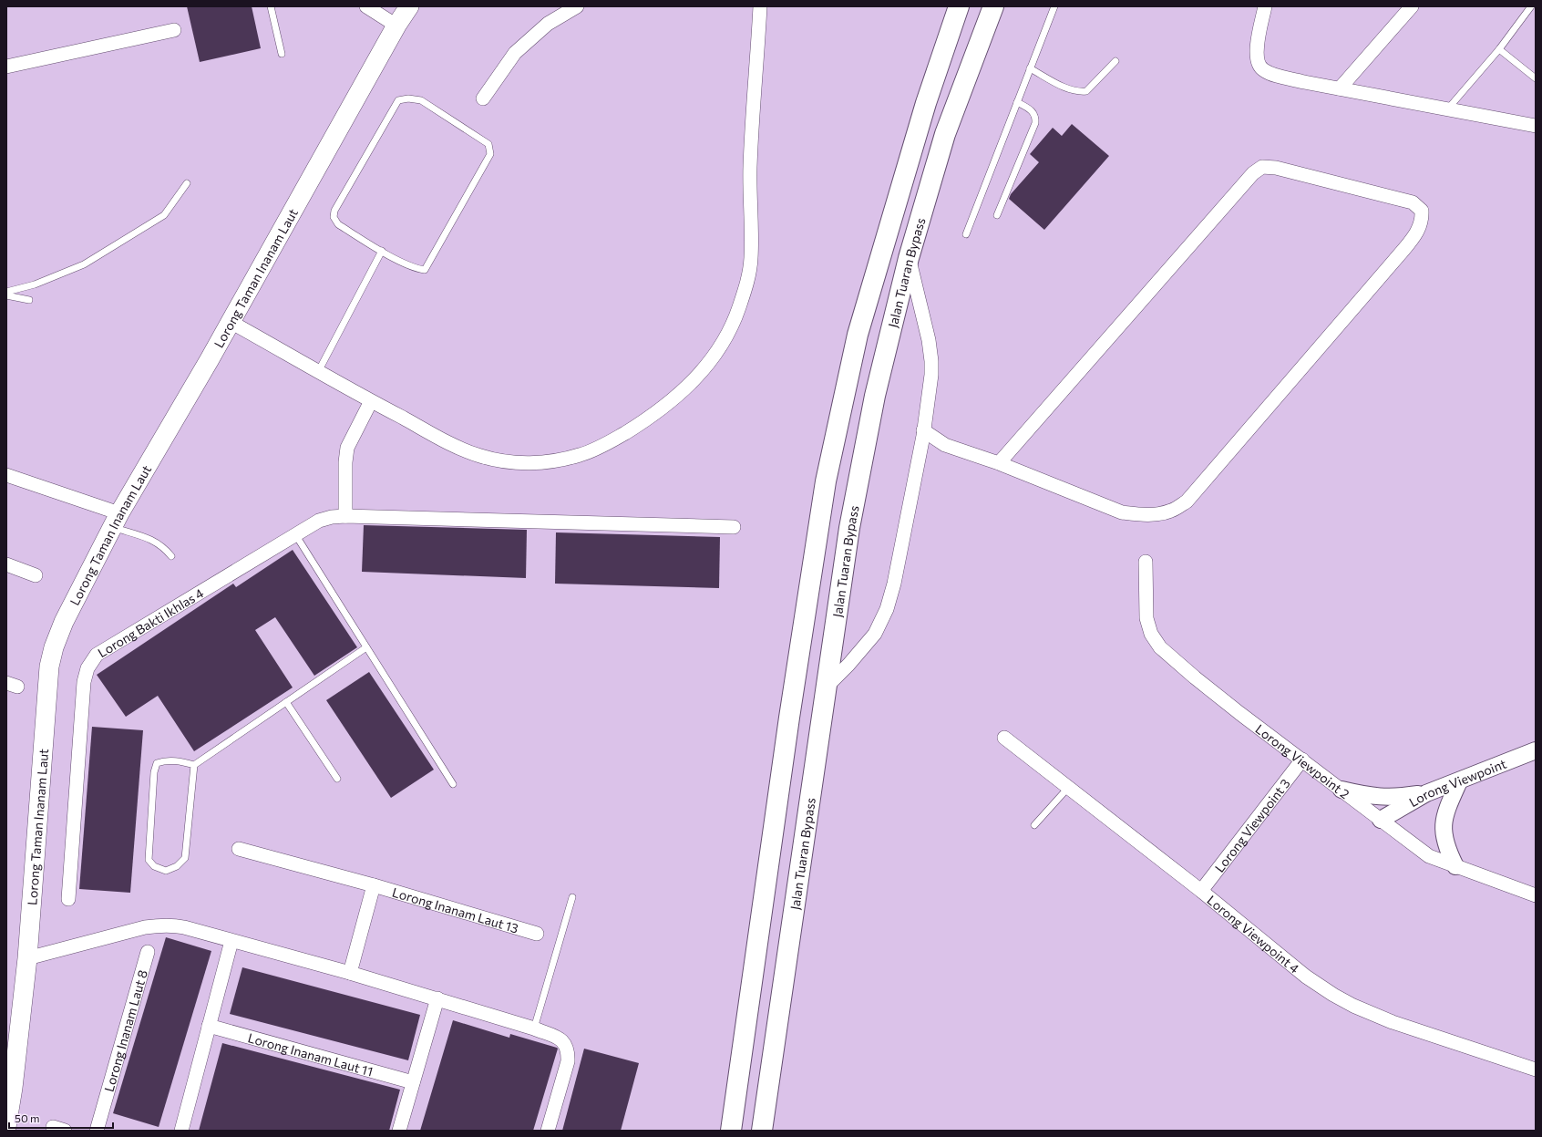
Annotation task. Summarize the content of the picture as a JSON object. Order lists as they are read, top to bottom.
{
  "streets": {
    "highway": ["Jalan Tuaran Bypass"],
    "main road": ["Lorong Taman Inanam Laut"],
    "street": [
      "Lorong Bakti Ikhlas 4",
      "Lorong Viewpoint 2",
      "Lorong Viewpoint",
      "Lorong Viewpoint 3",
      "Lorong Inanam Laut 13",
      "Lorong Viewpoint 4",
      "Lorong Inanam Laut 8",
      "Lorong Inanam Laut 11"
    ]
  },
  "crossings": [
    ["Lorong Viewpoint 2", "Lorong Viewpoint"],
    ["Lorong Viewpoint 2", "Lorong Viewpoint 3"],
    ["Lorong Viewpoint 3", "Lorong Viewpoint 4"]
  ],
  "scale_bar": "50 m"
}
